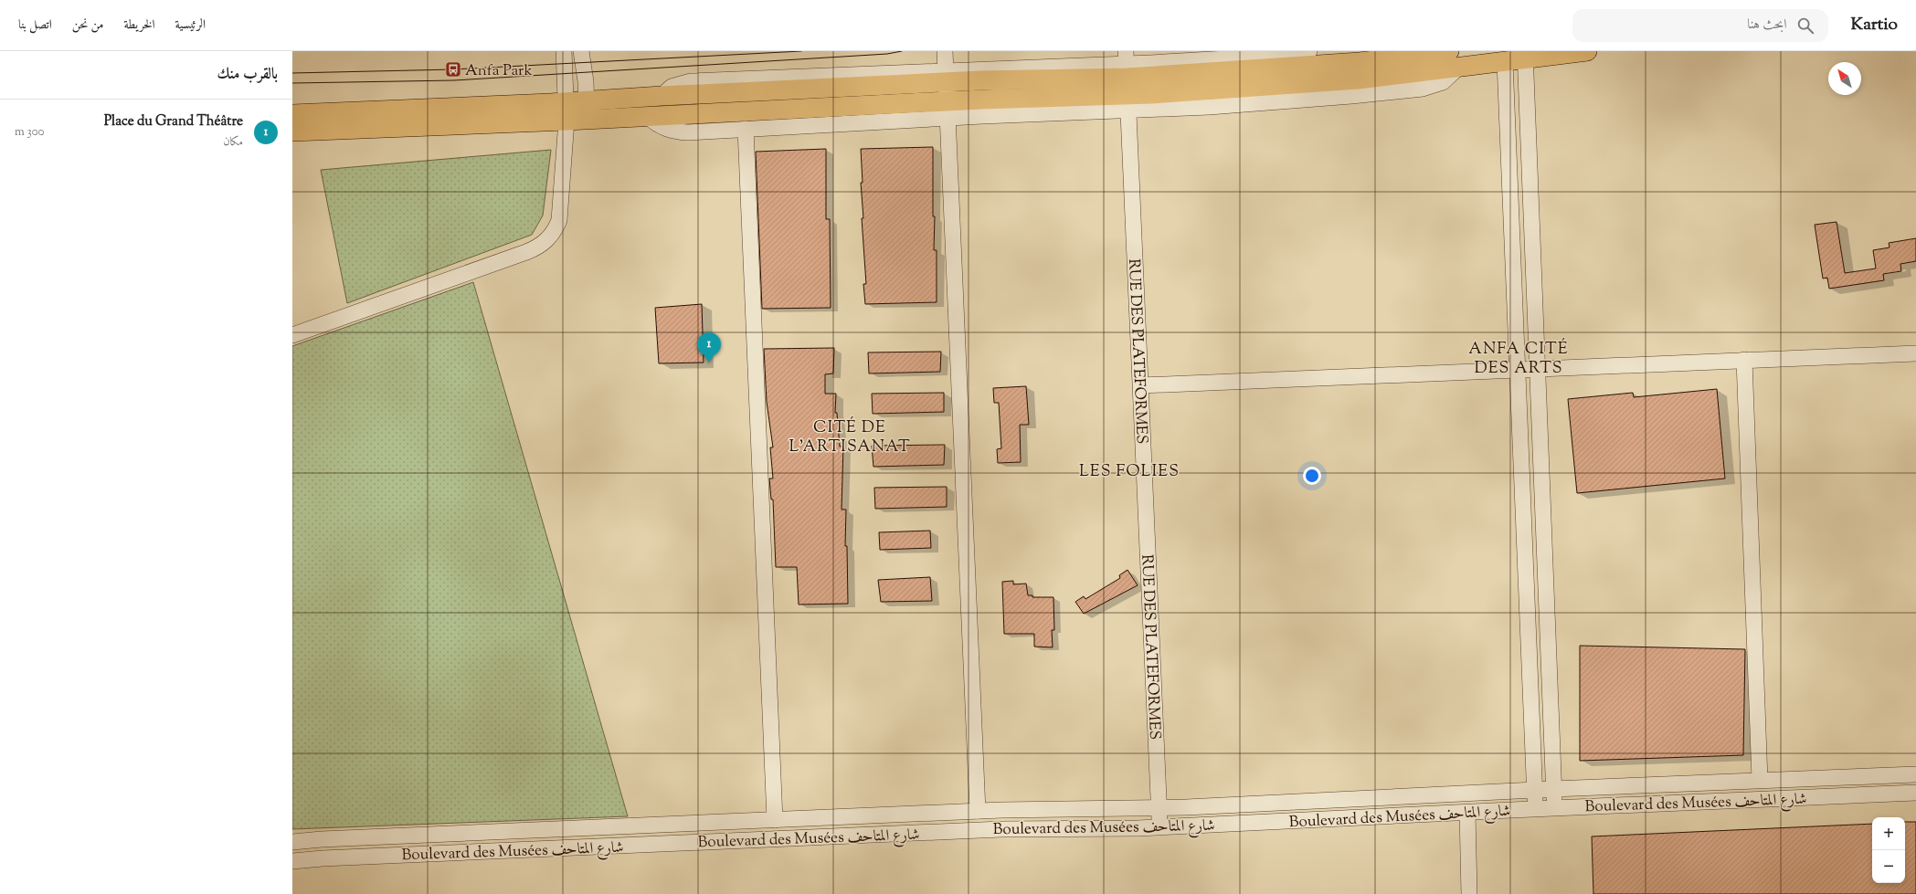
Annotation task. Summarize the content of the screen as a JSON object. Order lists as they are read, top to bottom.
{
  "streets": {
    "street": ["RUE DES PLATEFORMES", "Boulevard des Musées شارع المتاحف"]
  },
  "crossings": [
    ["RUE DES PLATEFORMES", "Boulevard des Musées شارع المتاحف"]
  ],
  "districts": ["ANFA CITÉ DES ARTS", "CITÉ DE L'ARTISANAT", "LES FOLIES"],
  "places": {
    "bus stop": ["Anfa Park"]
  },
  "north": "top left",
  "page": {
    "header": "Kartio",
    "search": "ابحث هنا",
    "nav": [
      "الرئيسية",
      "الخريطة",
      "من نحن",
      "اتصل بنا"
    ],
    "heading": "بالقرب منك",
    "list": [
      {
        "mark": "1",
        "name": "Place du Grand Théâtre",
        "note": "مكان",
        "value": "300 m"
      }
    ],
    "pins": "1",
    "map_buttons": ["+", "−"]
  }
}
